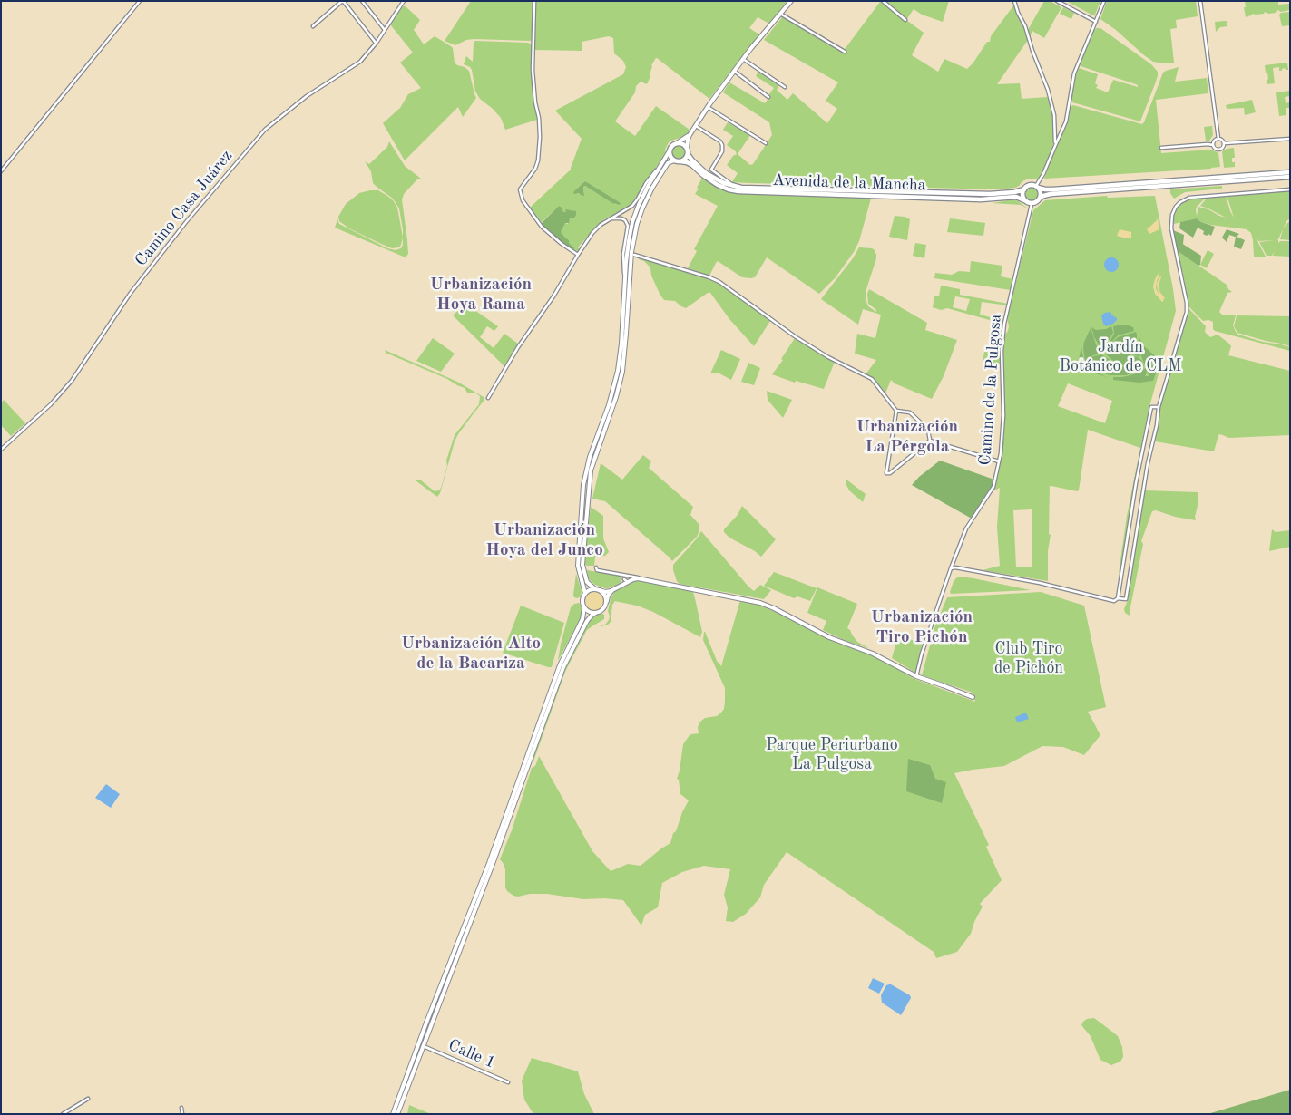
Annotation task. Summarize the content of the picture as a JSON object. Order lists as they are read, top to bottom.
{
  "streets": {
    "main road": ["Avenida de la Mancha"],
    "street": ["Camino Casa Juárez", "Camino de la Pulgosa", "Calle 1"]
  },
  "crossings": [
    ["Avenida de la Mancha", "Camino de la Pulgosa"]
  ],
  "districts": [
    "Urbanización Hoya Rama",
    "Urbanización La Pérgola",
    "Urbanización Hoya del Junco",
    "Urbanización Tiro Pichón",
    "Urbanización Alto de la Bacariza"
  ],
  "parks": ["Jardín Botánico de CLM", "Club Tiro de Pichón", "Parque Periurbano La Pulgosa"]
}
